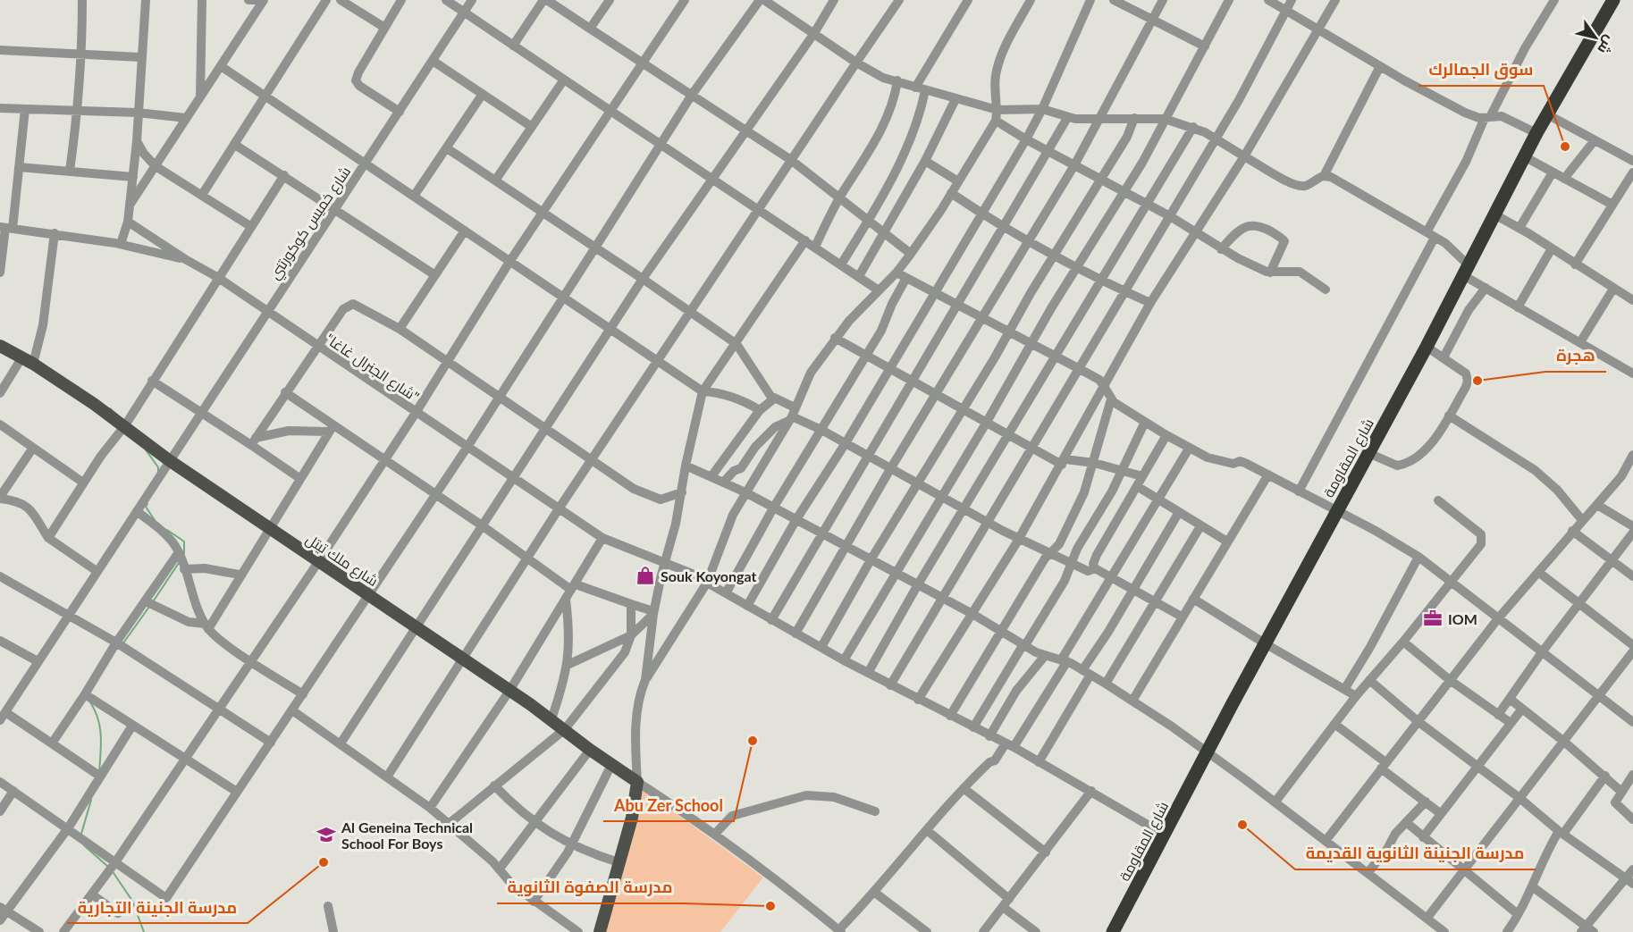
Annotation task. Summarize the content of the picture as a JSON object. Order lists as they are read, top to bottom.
{
  "streets": {
    "highway": ["شارع المقاومة"],
    "main road": ["شارع ملك تيتل"],
    "street": ["شارع خميس كوكورتني", "\"شارع الجنرال غاغا\""]
  },
  "crossings": [
    ["شارع خميس كوكورتني", "\"شارع الجنرال غاغا\""],
    ["شارع خميس كوكورتني", "شارع ملك تيتل"],
    ["\"شارع الجنرال غاغا\"", "شارع المقاومة"]
  ],
  "places": {
    "other": [
      "سوق الجمالرك",
      "هجرة",
      "Abu Zer School",
      "مدرسة الجنينة الثانوية القديمة",
      "مدرسة الجنينة التجارية",
      "مدرسة الصفوة الثانوية"
    ],
    "shop": ["Souk Koyongat"],
    "office": ["IOM"],
    "school or university": ["Al Geneina Technical School For Boys"]
  },
  "north": "bottom right"
}
